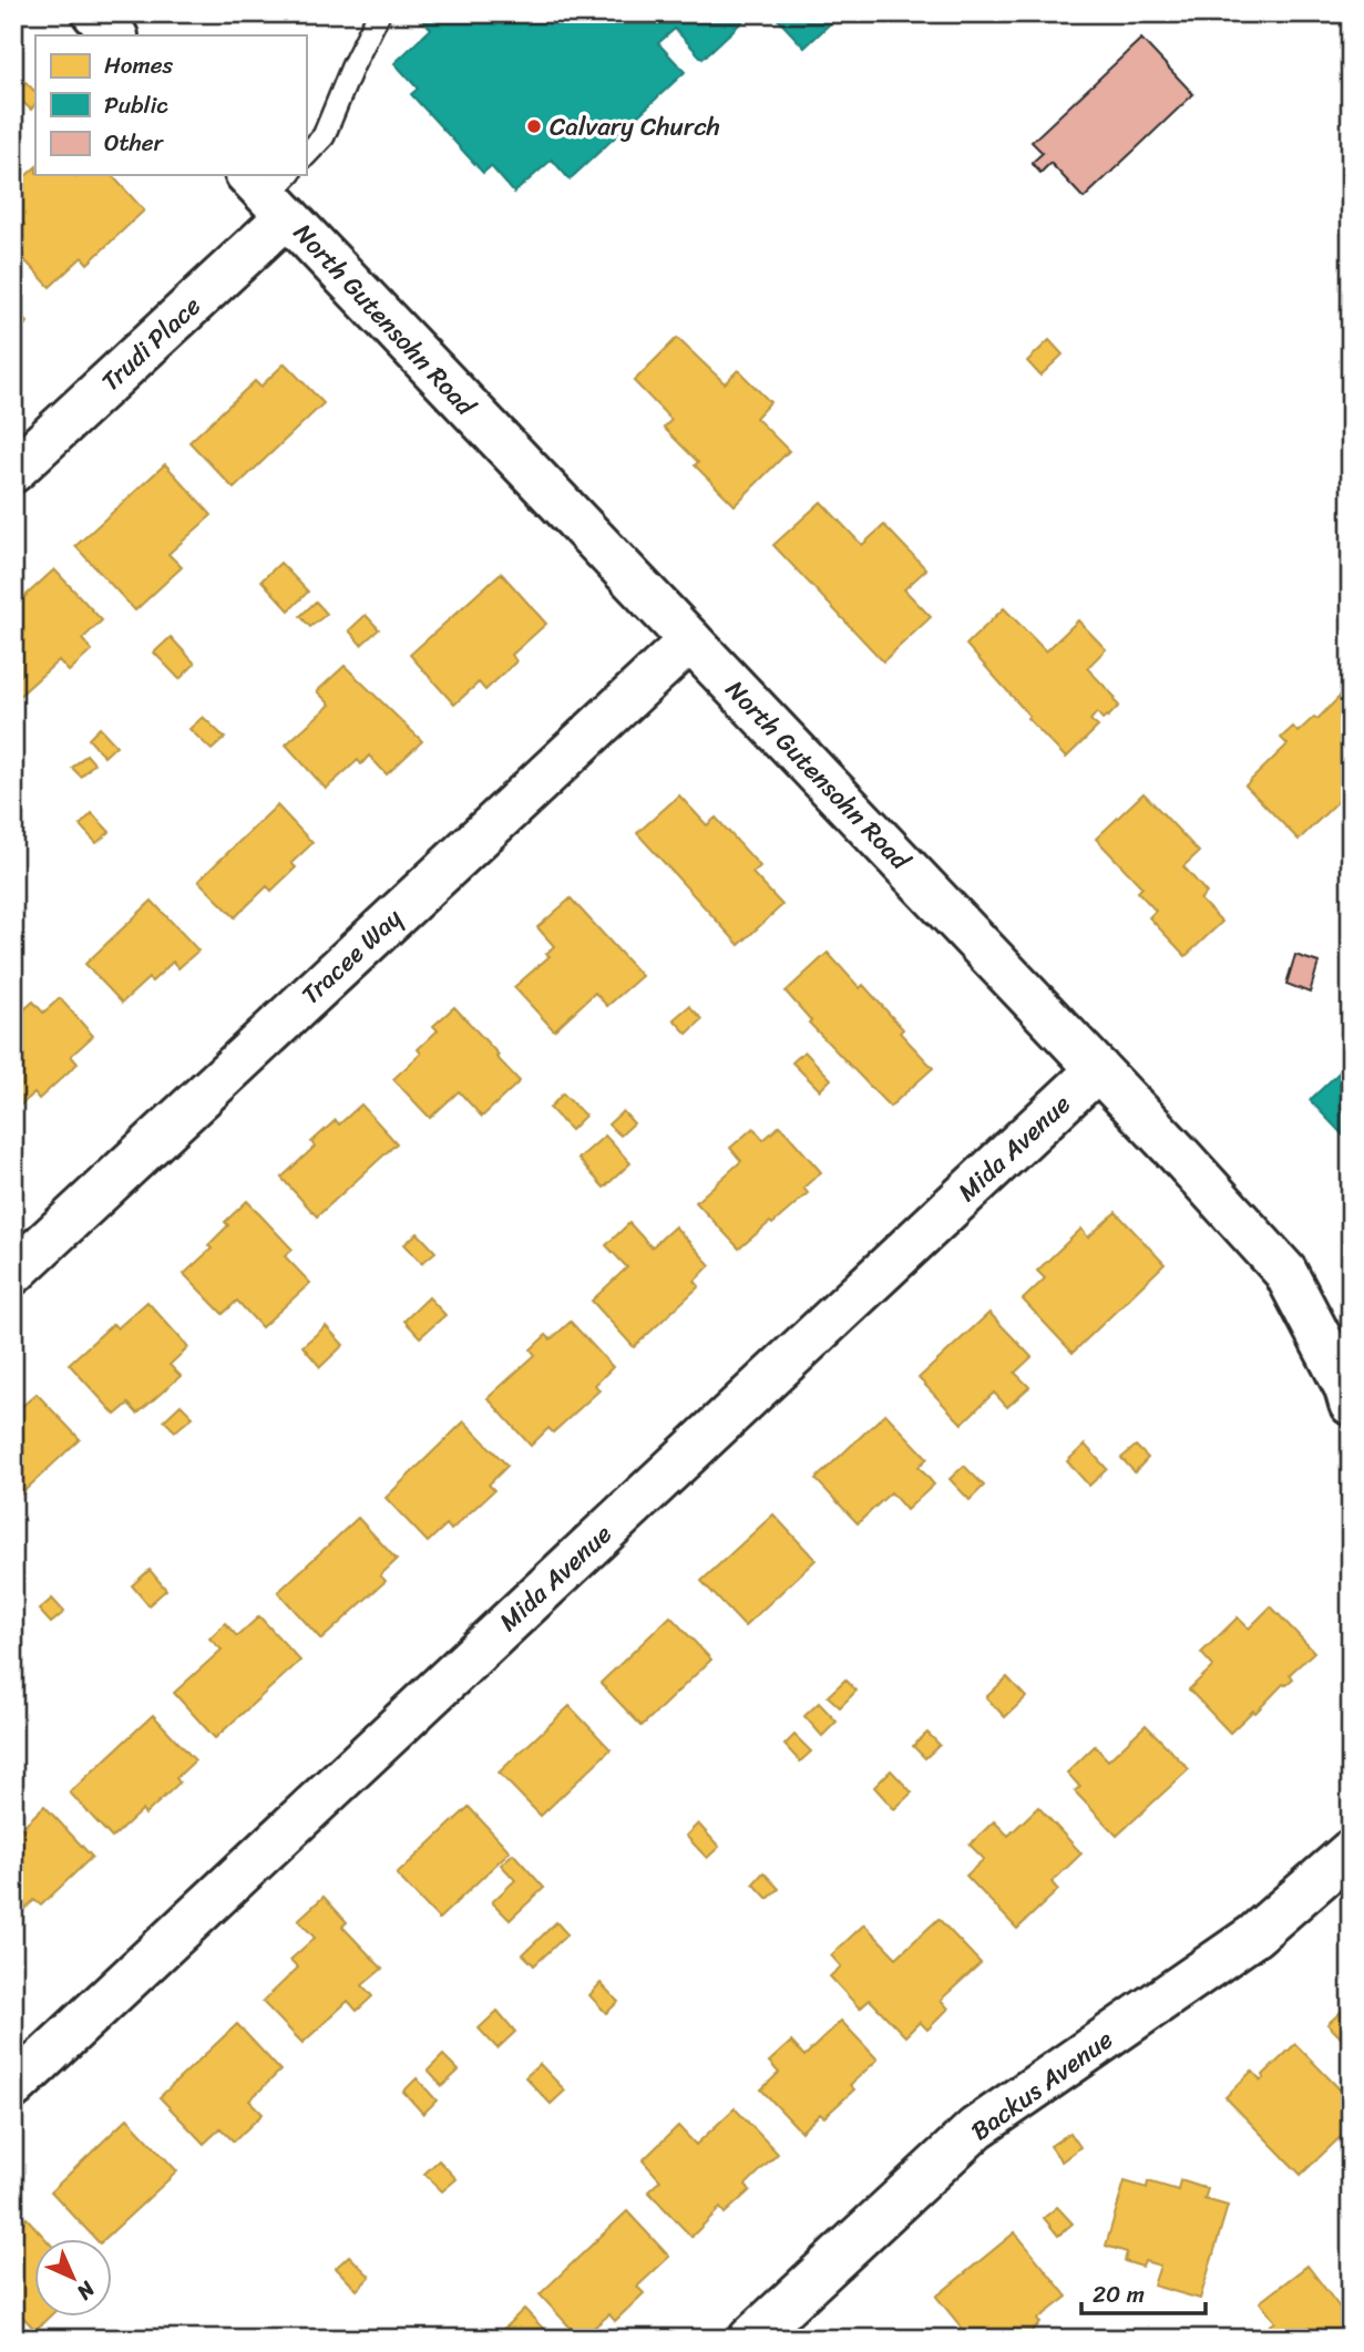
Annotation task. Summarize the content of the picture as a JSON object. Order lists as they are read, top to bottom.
{
  "streets": {
    "street": [
      "North Gutensohn Road",
      "Trudi Place",
      "Tracee Way",
      "Mida Avenue",
      "Backus Avenue"
    ]
  },
  "crossings": [
    ["North Gutensohn Road", "Trudi Place"],
    ["North Gutensohn Road", "Tracee Way"],
    ["North Gutensohn Road", "Mida Avenue"]
  ],
  "places": ["Calvary Church"],
  "legend": ["Homes", "Public", "Other"],
  "scale_bar": "20 m",
  "north": "bottom right"
}
